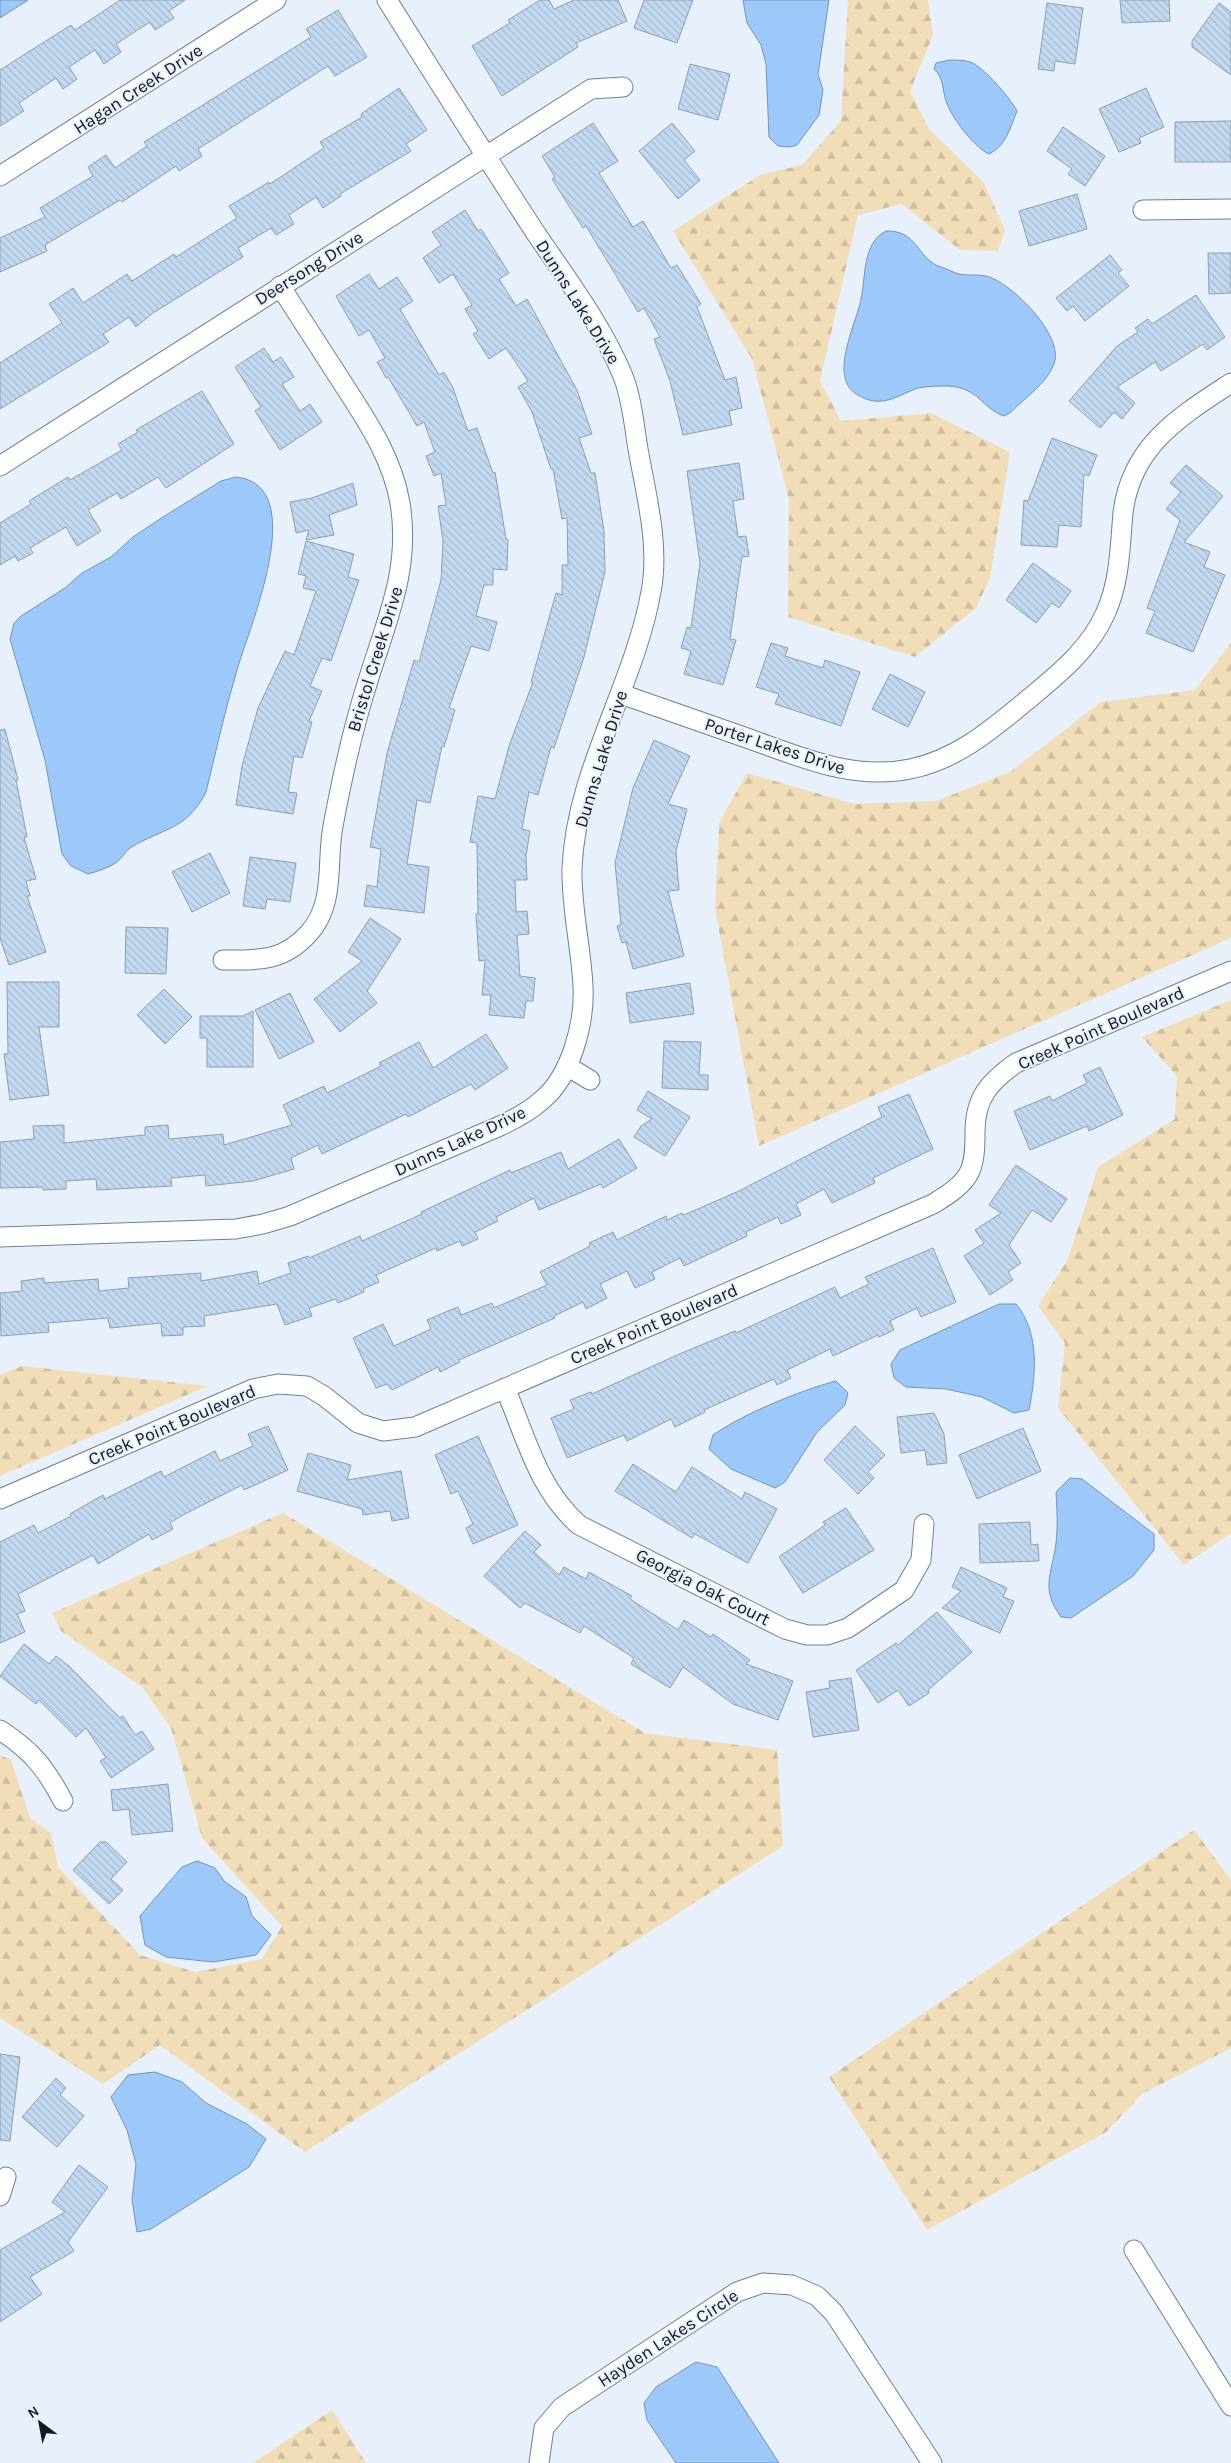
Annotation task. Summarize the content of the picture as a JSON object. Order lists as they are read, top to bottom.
{
  "streets": {
    "street": [
      "Hagan Creek Drive",
      "Deersong Drive",
      "Dunns Lake Drive",
      "Bristol Creek Drive",
      "Porter Lakes Drive",
      "Creek Point Boulevard",
      "Georgia Oak Court",
      "Hayden Lakes Circle"
    ]
  },
  "crossings": [
    ["Deersong Drive", "Dunns Lake Drive"],
    ["Deersong Drive", "Bristol Creek Drive"],
    ["Dunns Lake Drive", "Porter Lakes Drive"],
    ["Creek Point Boulevard", "Georgia Oak Court"]
  ],
  "north": "top left"
}
